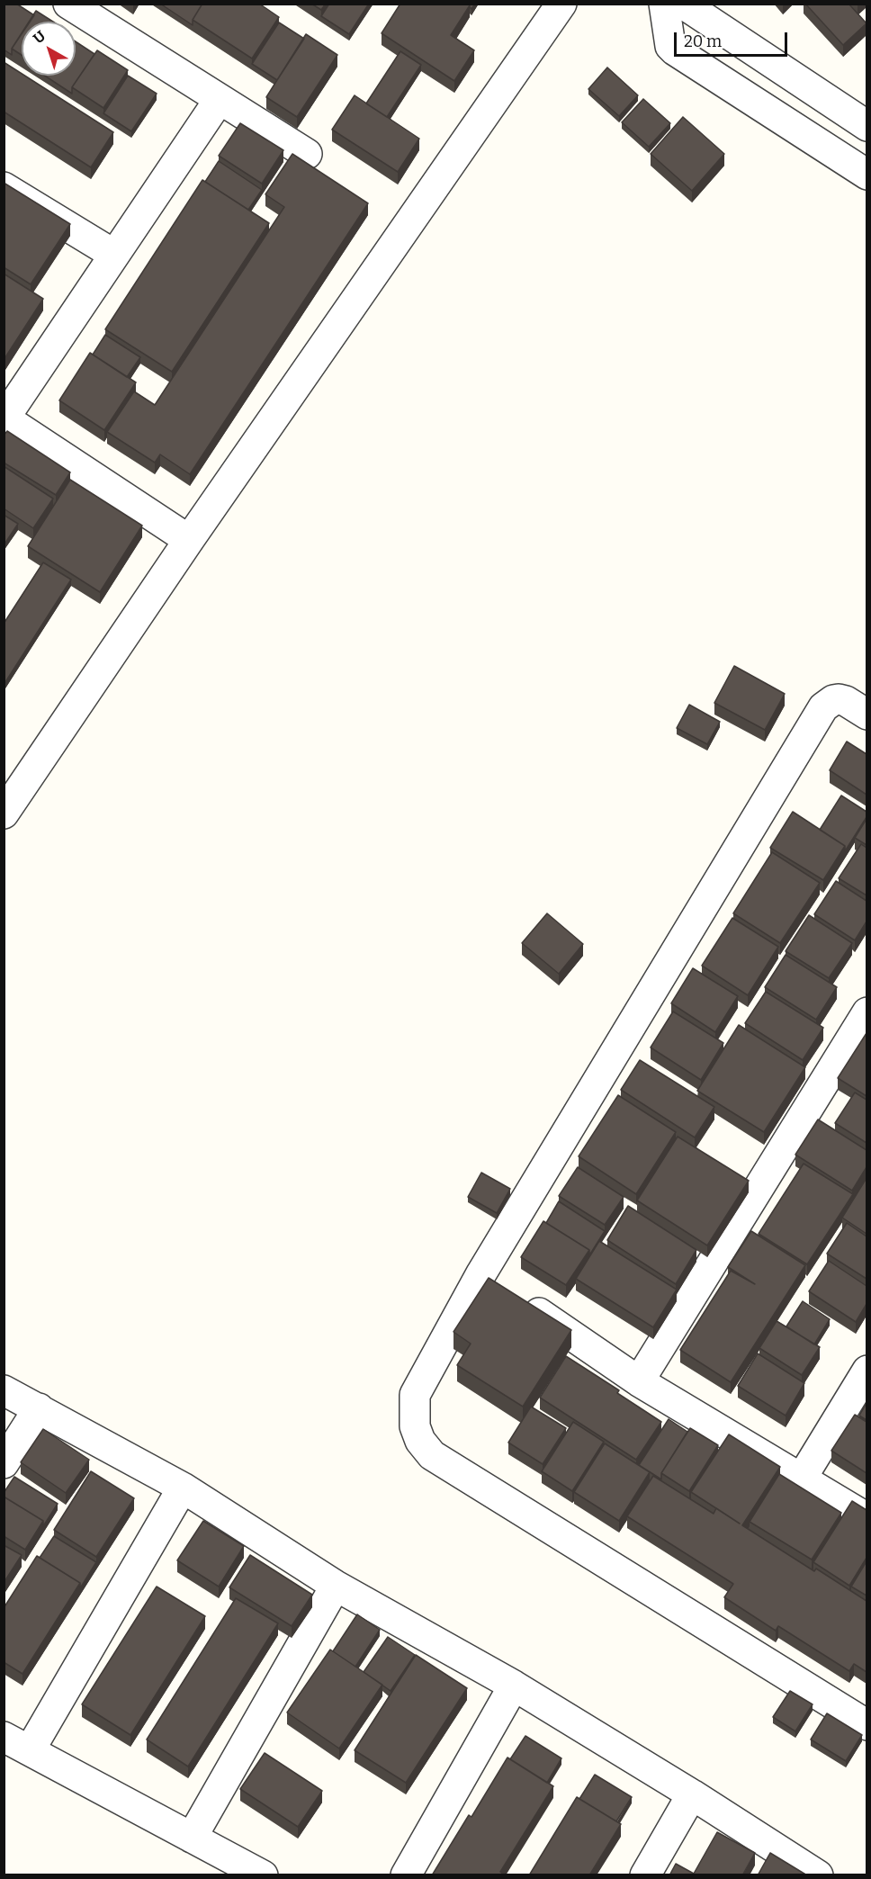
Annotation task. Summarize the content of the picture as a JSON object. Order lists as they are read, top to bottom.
{
  "scale_bar": "20 m",
  "north": "top left"
}
